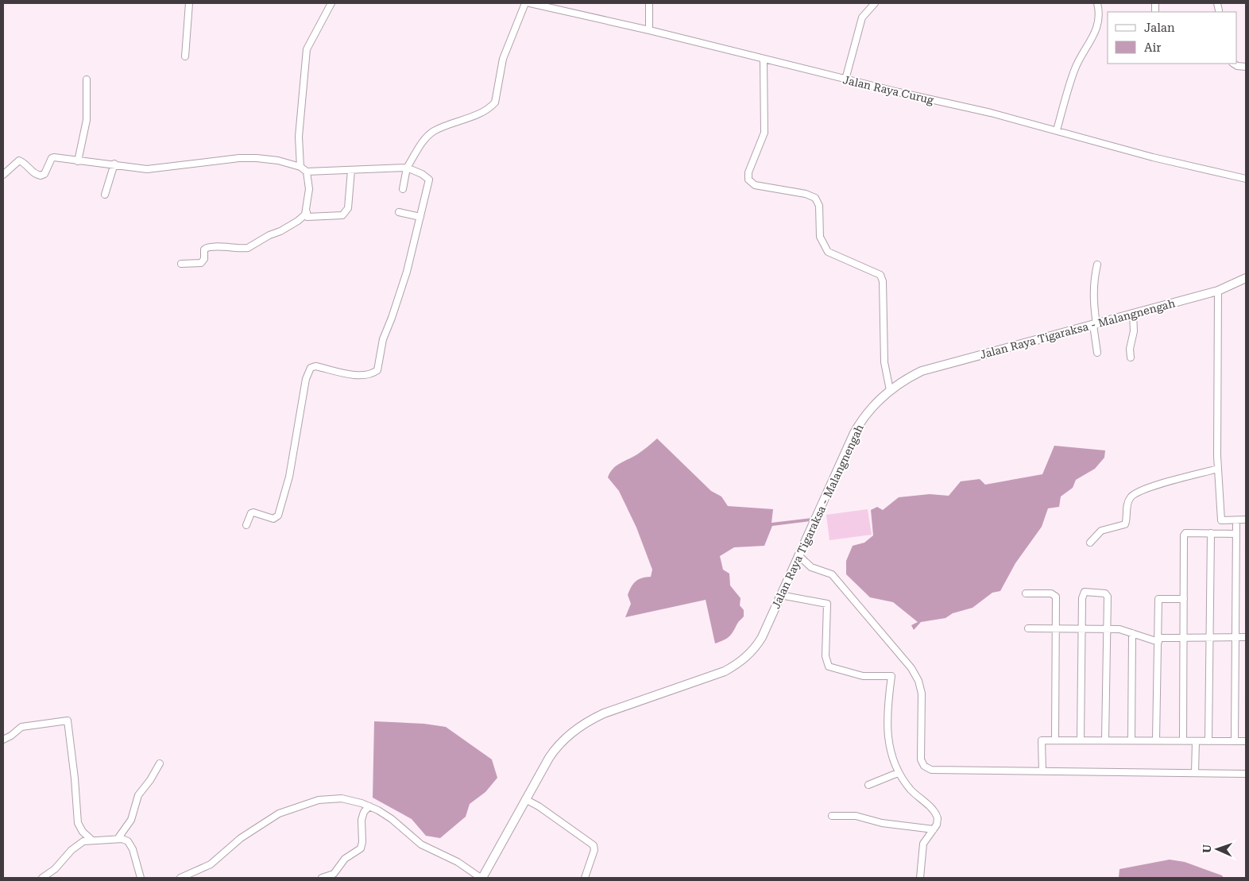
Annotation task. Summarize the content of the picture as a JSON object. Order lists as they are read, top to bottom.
{
  "streets": {
    "main road": ["Jalan Raya Tigaraksa - Malangnengah"],
    "street": ["Jalan Raya Curug"]
  },
  "legend": ["Jalan", "Air"],
  "north": "left"
}
